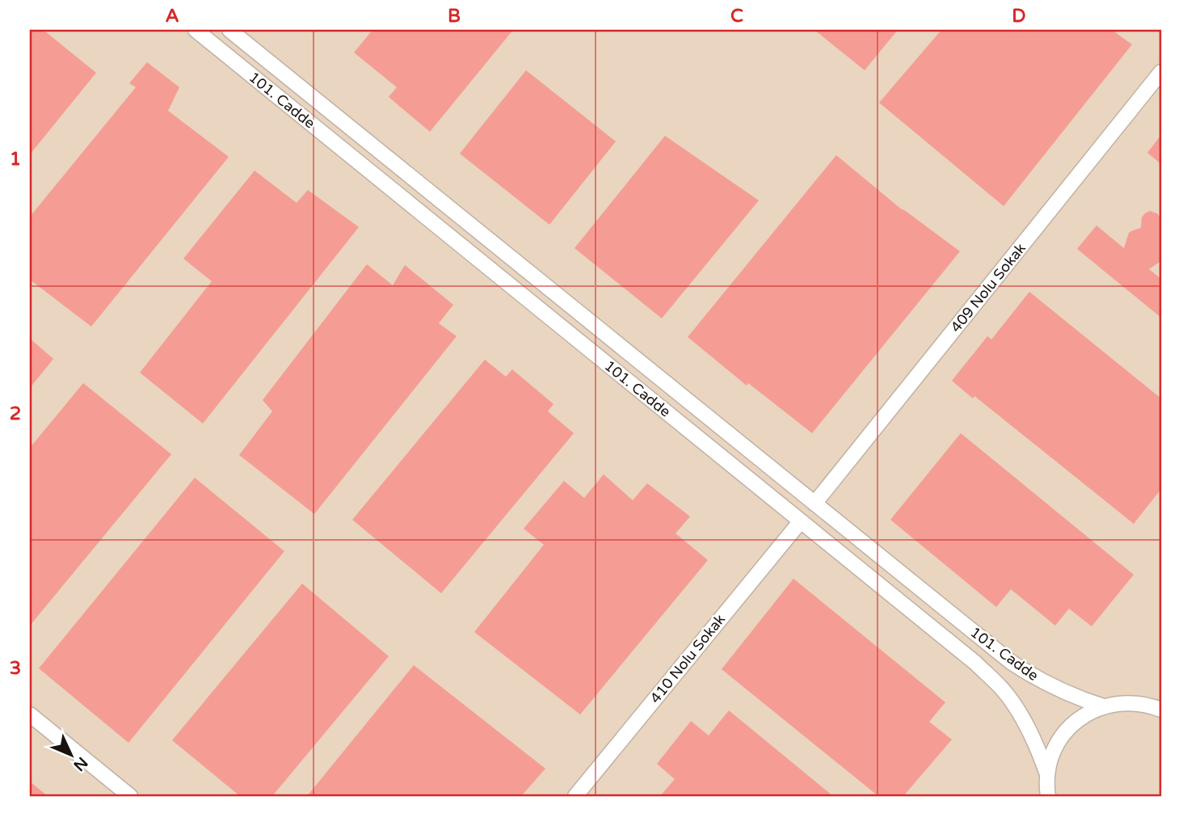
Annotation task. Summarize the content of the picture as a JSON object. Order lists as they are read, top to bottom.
{
  "streets": {
    "street": ["101. Cadde", "409 Nolu Sokak", "410 Nolu Sokak"]
  },
  "crossings": [
    ["101. Cadde", "409 Nolu Sokak"],
    ["101. Cadde", "410 Nolu Sokak"]
  ],
  "north": "bottom right",
  "grid": {
    "columns": [
      "A",
      "B",
      "C",
      "D"
    ],
    "rows": ["1", "2", "3"]
  }
}
